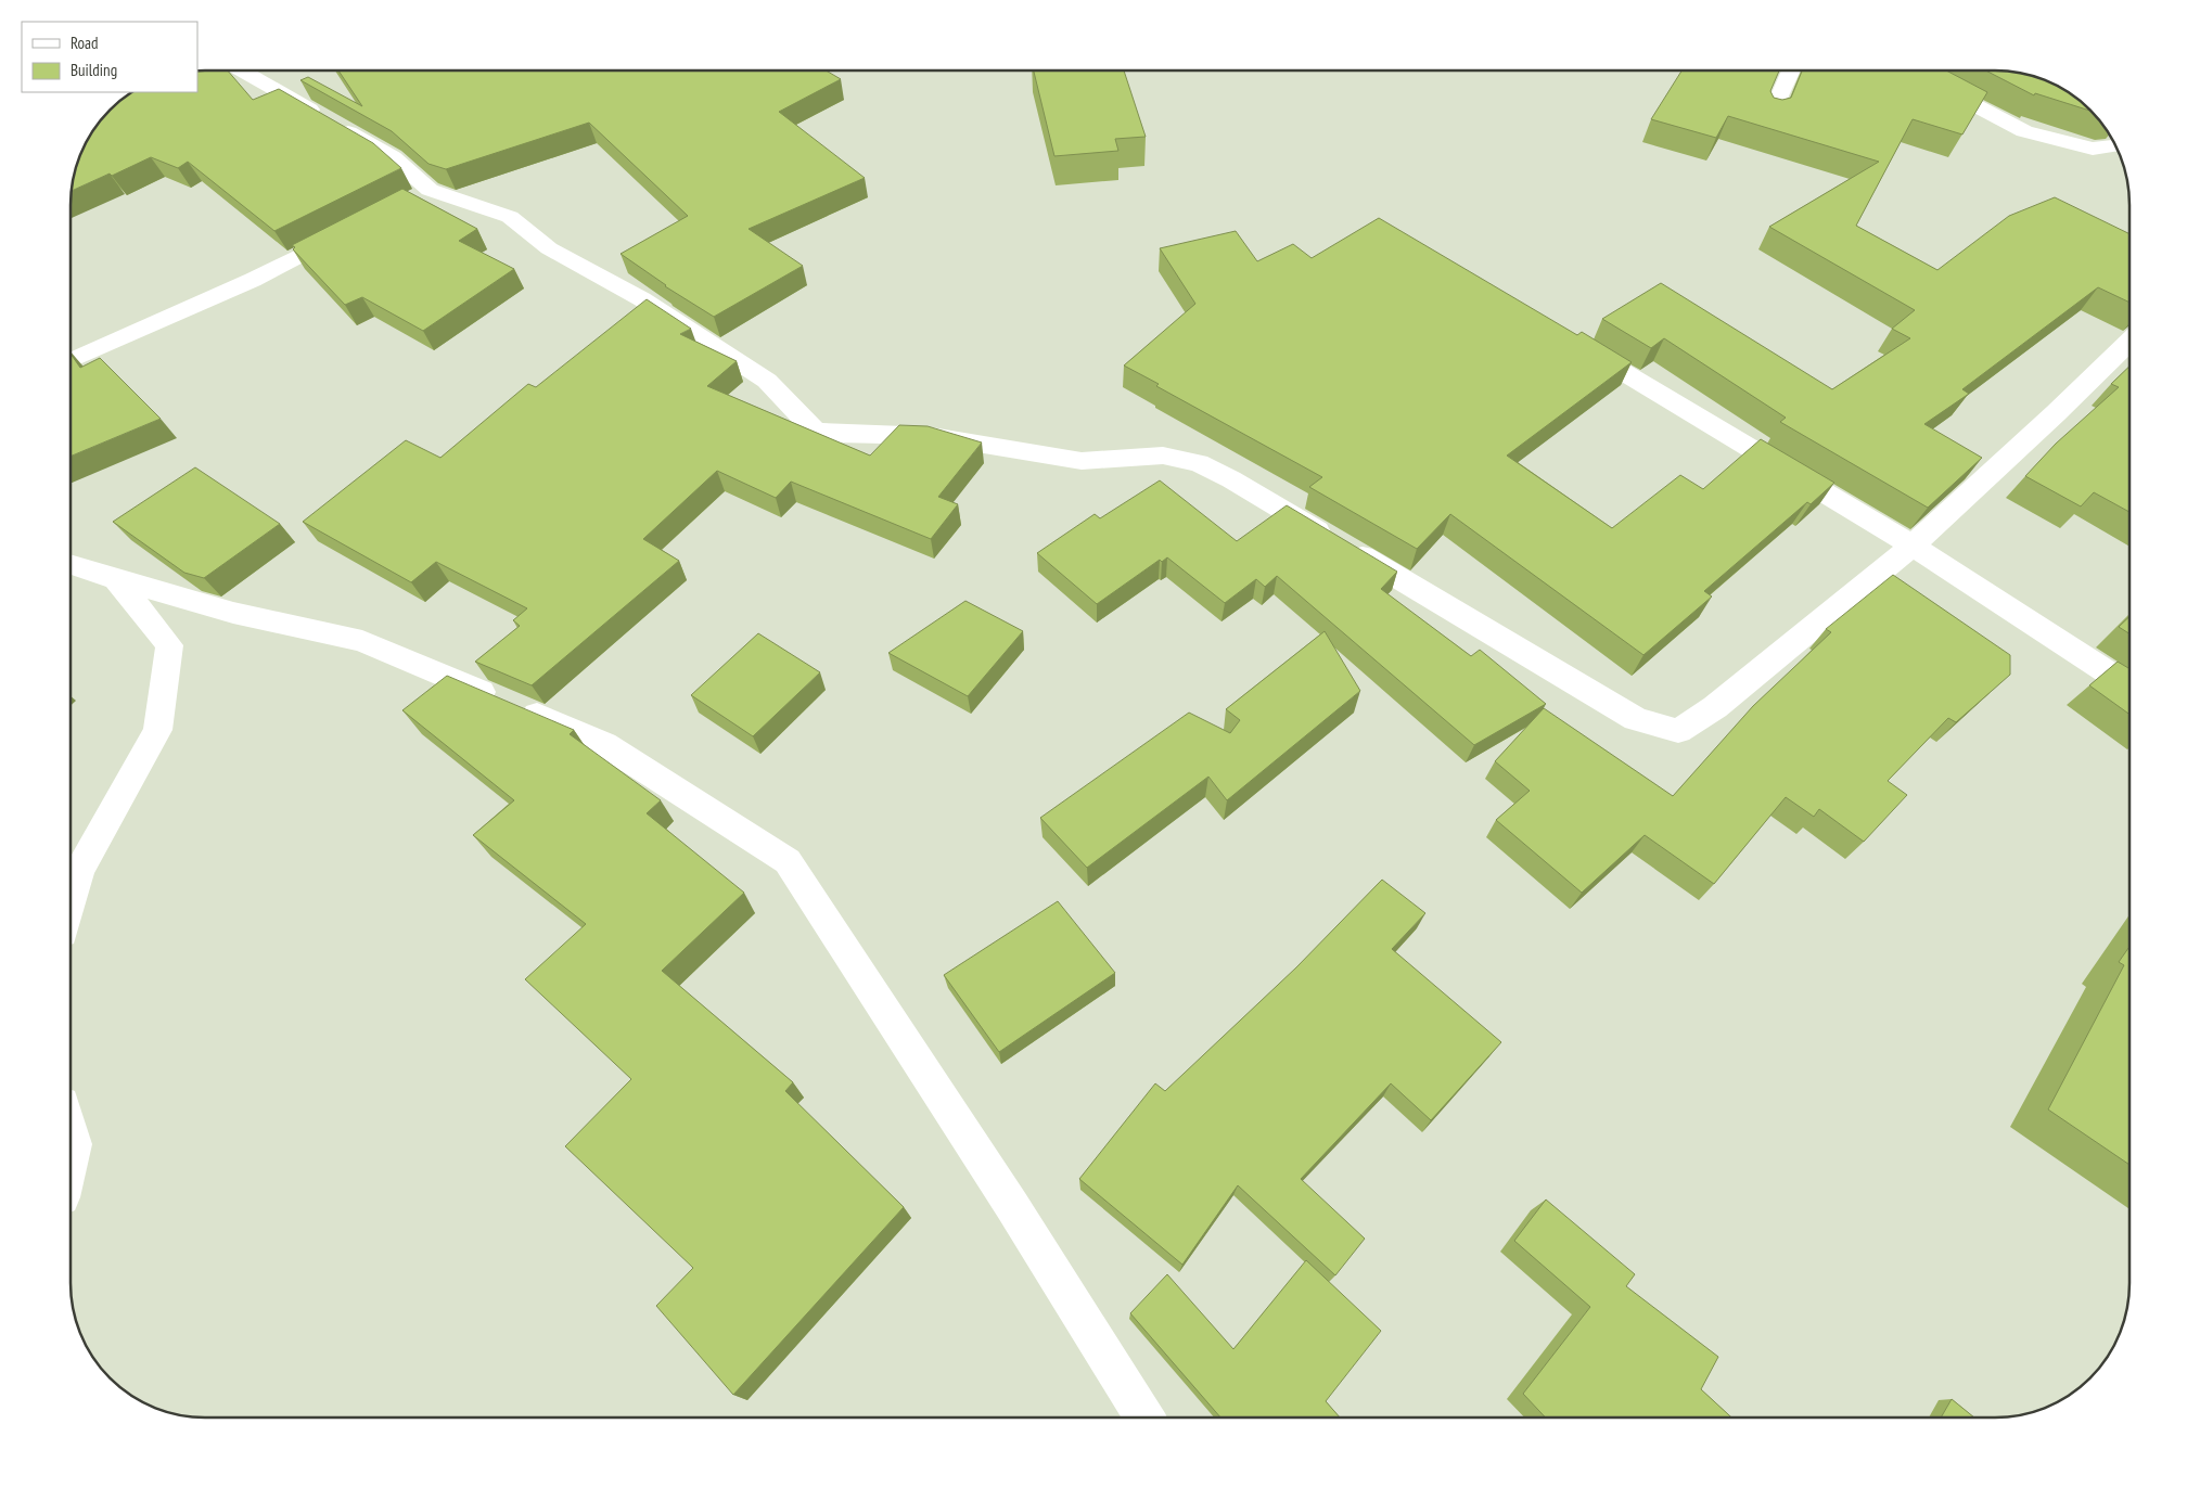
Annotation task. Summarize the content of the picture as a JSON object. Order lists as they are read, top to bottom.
{
  "legend": ["Road", "Building"]
}
